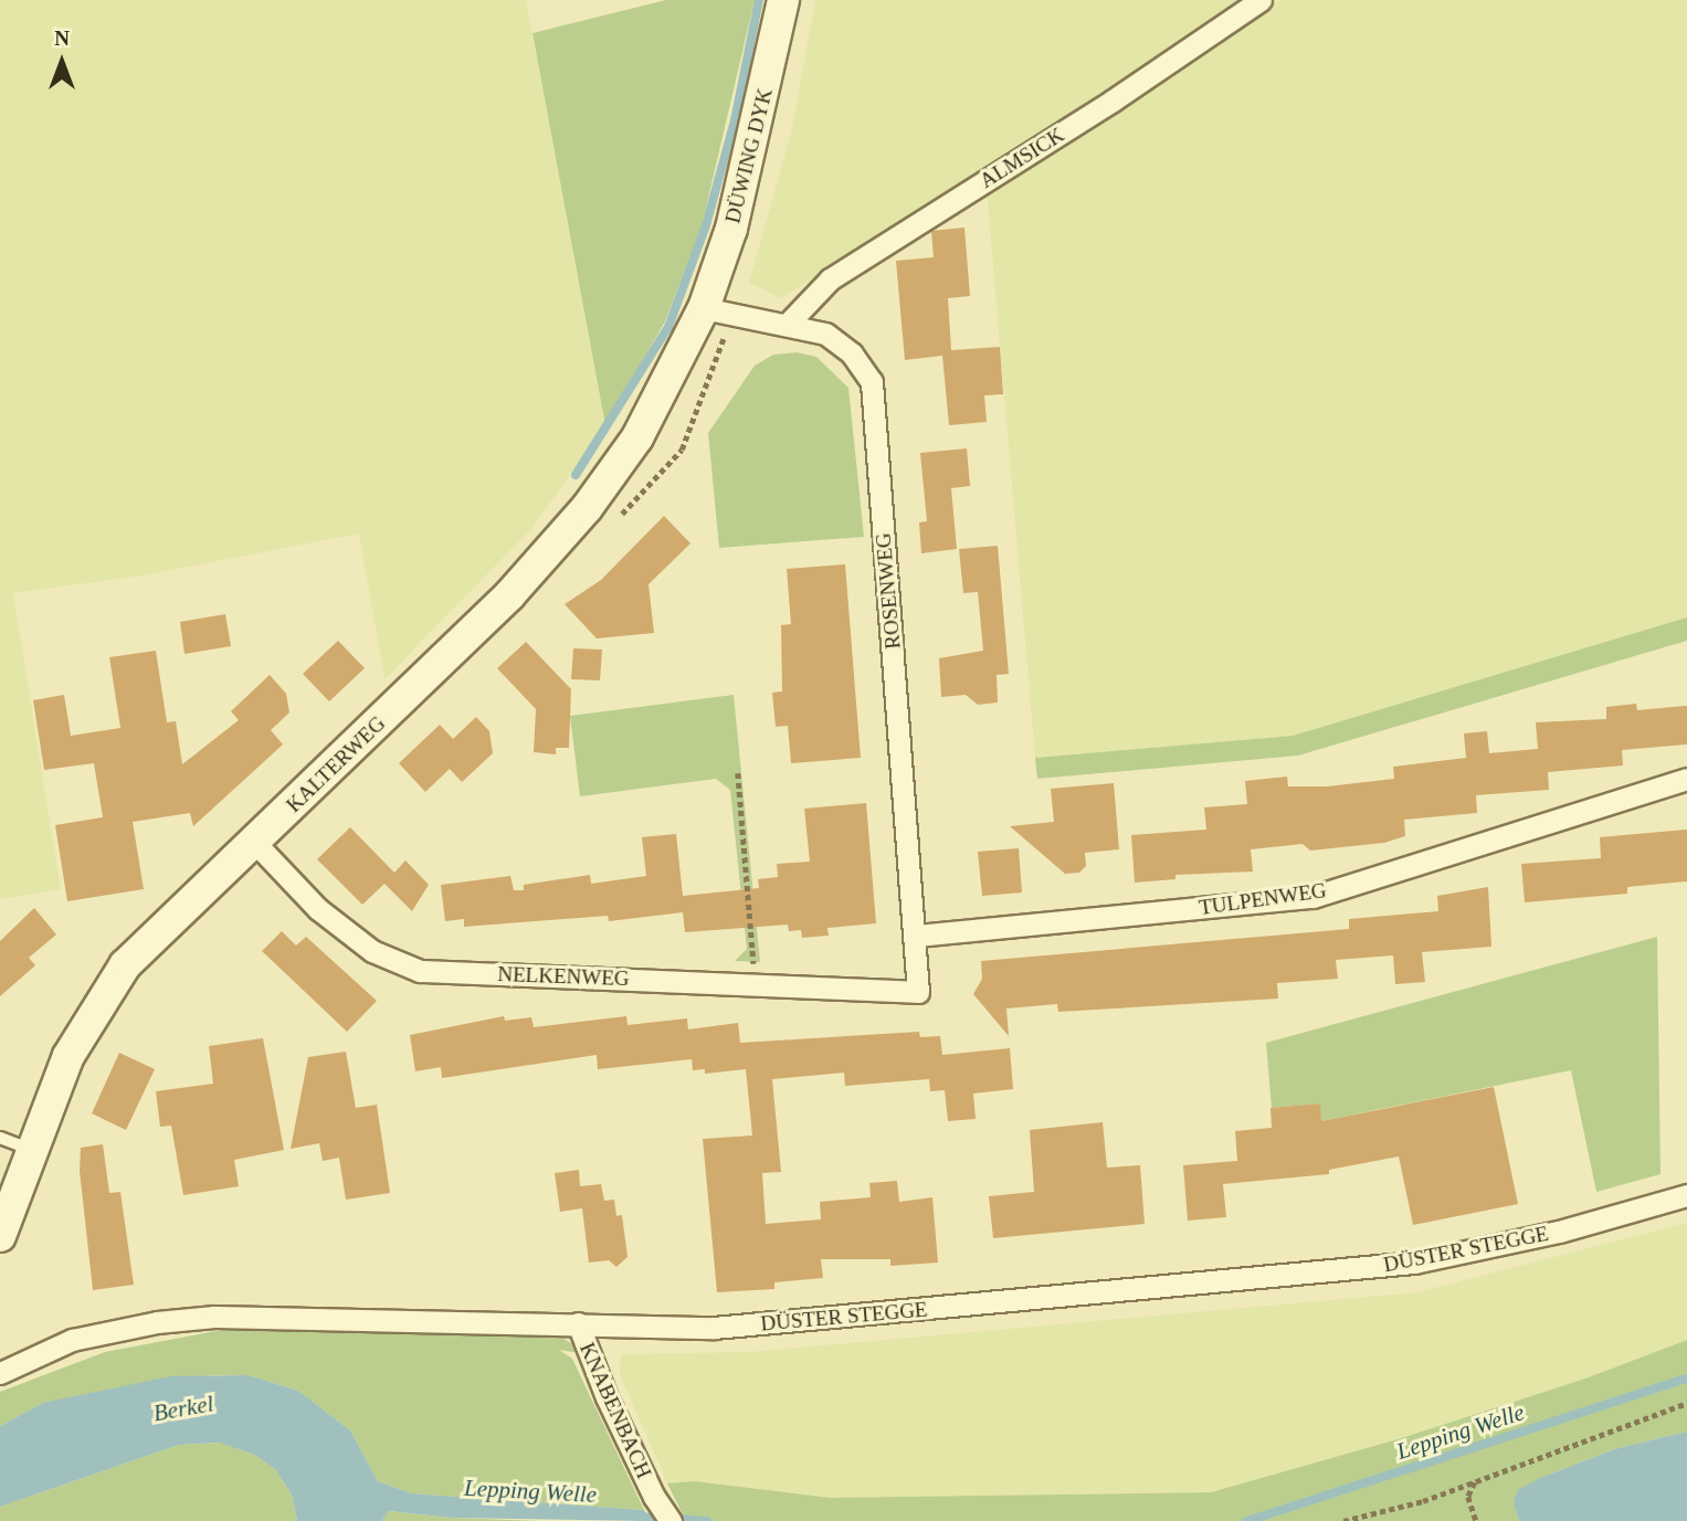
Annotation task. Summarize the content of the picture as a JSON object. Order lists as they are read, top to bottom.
{
  "streets": {
    "street": [
      "DÜWING DYK",
      "ALMSICK",
      "ROSENWEG",
      "KALTERWEG",
      "TULPENWEG",
      "NELKENWEG",
      "DÜSTER STEGGE",
      "KNABENBACH"
    ]
  },
  "crossings": [
    ["DÜWING DYK", "ROSENWEG"],
    ["DÜWING DYK", "KALTERWEG"],
    ["ALMSICK", "ROSENWEG"],
    ["ROSENWEG", "KALTERWEG"],
    ["ROSENWEG", "TULPENWEG"],
    ["ROSENWEG", "NELKENWEG"],
    ["KALTERWEG", "NELKENWEG"],
    ["DÜSTER STEGGE", "KNABENBACH"]
  ],
  "water": ["Berkel", "Lepping Welle"],
  "north": "top"
}
